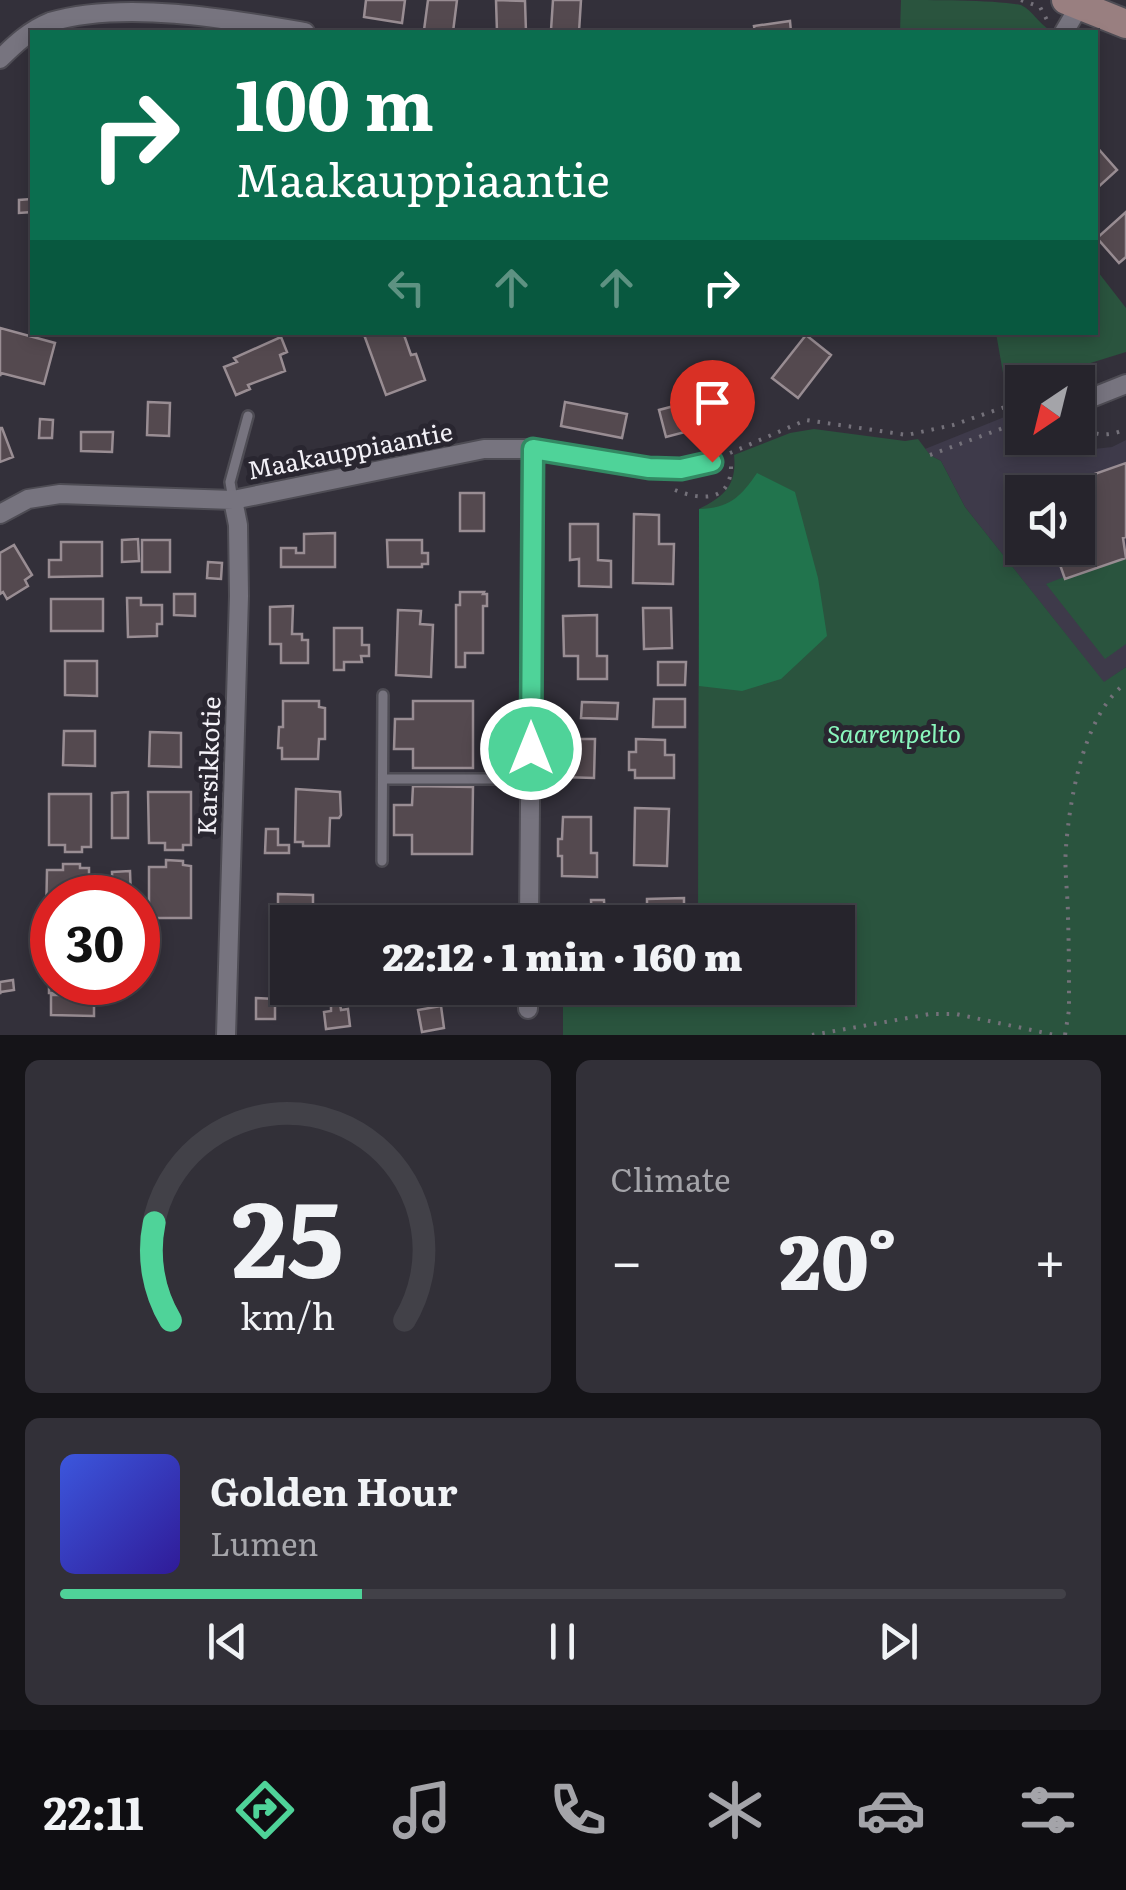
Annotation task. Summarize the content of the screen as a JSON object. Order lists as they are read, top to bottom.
{
  "streets": {
    "street": ["Maakauppiaantie", "Karsikkotie"]
  },
  "crossings": [
    ["Maakauppiaantie", "Karsikkotie"]
  ],
  "parks": ["Saarenpelto"],
  "north": "bottom left",
  "page": {
    "turn": ["100 m", "Maakauppiaantie"],
    "limit": "30",
    "trip": "22:12 · 1 min · 160 m",
    "tile": "Climate",
    "heat": ["−", "20°", "+"],
    "song": ["Golden Hour", "Lumen"],
    "tabs": "22:11",
    "gauge": ["25", "km/h"]
  }
}
